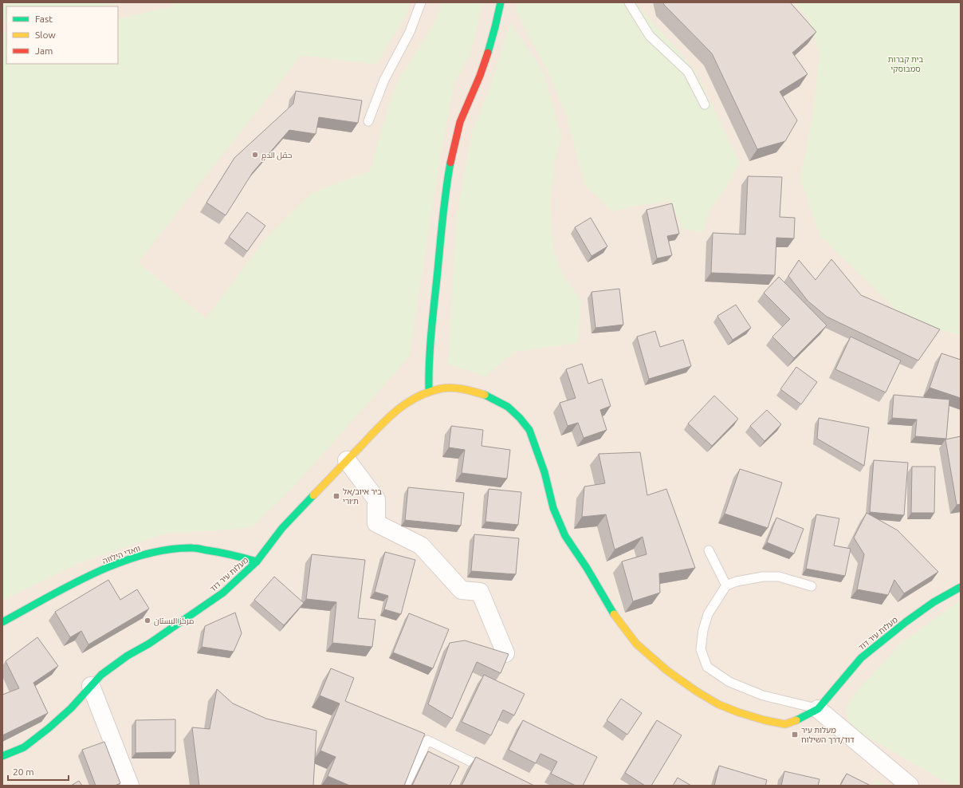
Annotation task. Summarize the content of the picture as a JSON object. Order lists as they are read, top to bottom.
{
  "streets": {
    "street": ["וואדי הילווה", "מעלות עיר דוד"]
  },
  "crossings": [
    ["וואדי הילווה", "מעלות עיר דוד"]
  ],
  "parks": ["בית קברות סמבוסקי"],
  "places": {
    "other": ["حقل الدم", "مركز البستان"],
    "transit": ["ביר איוב/אל ת׳ורי", "מעלות עיר דוד/דרך השילוח"]
  },
  "legend": ["Fast", "Slow", "Jam"],
  "scale_bar": "20 m"
}
